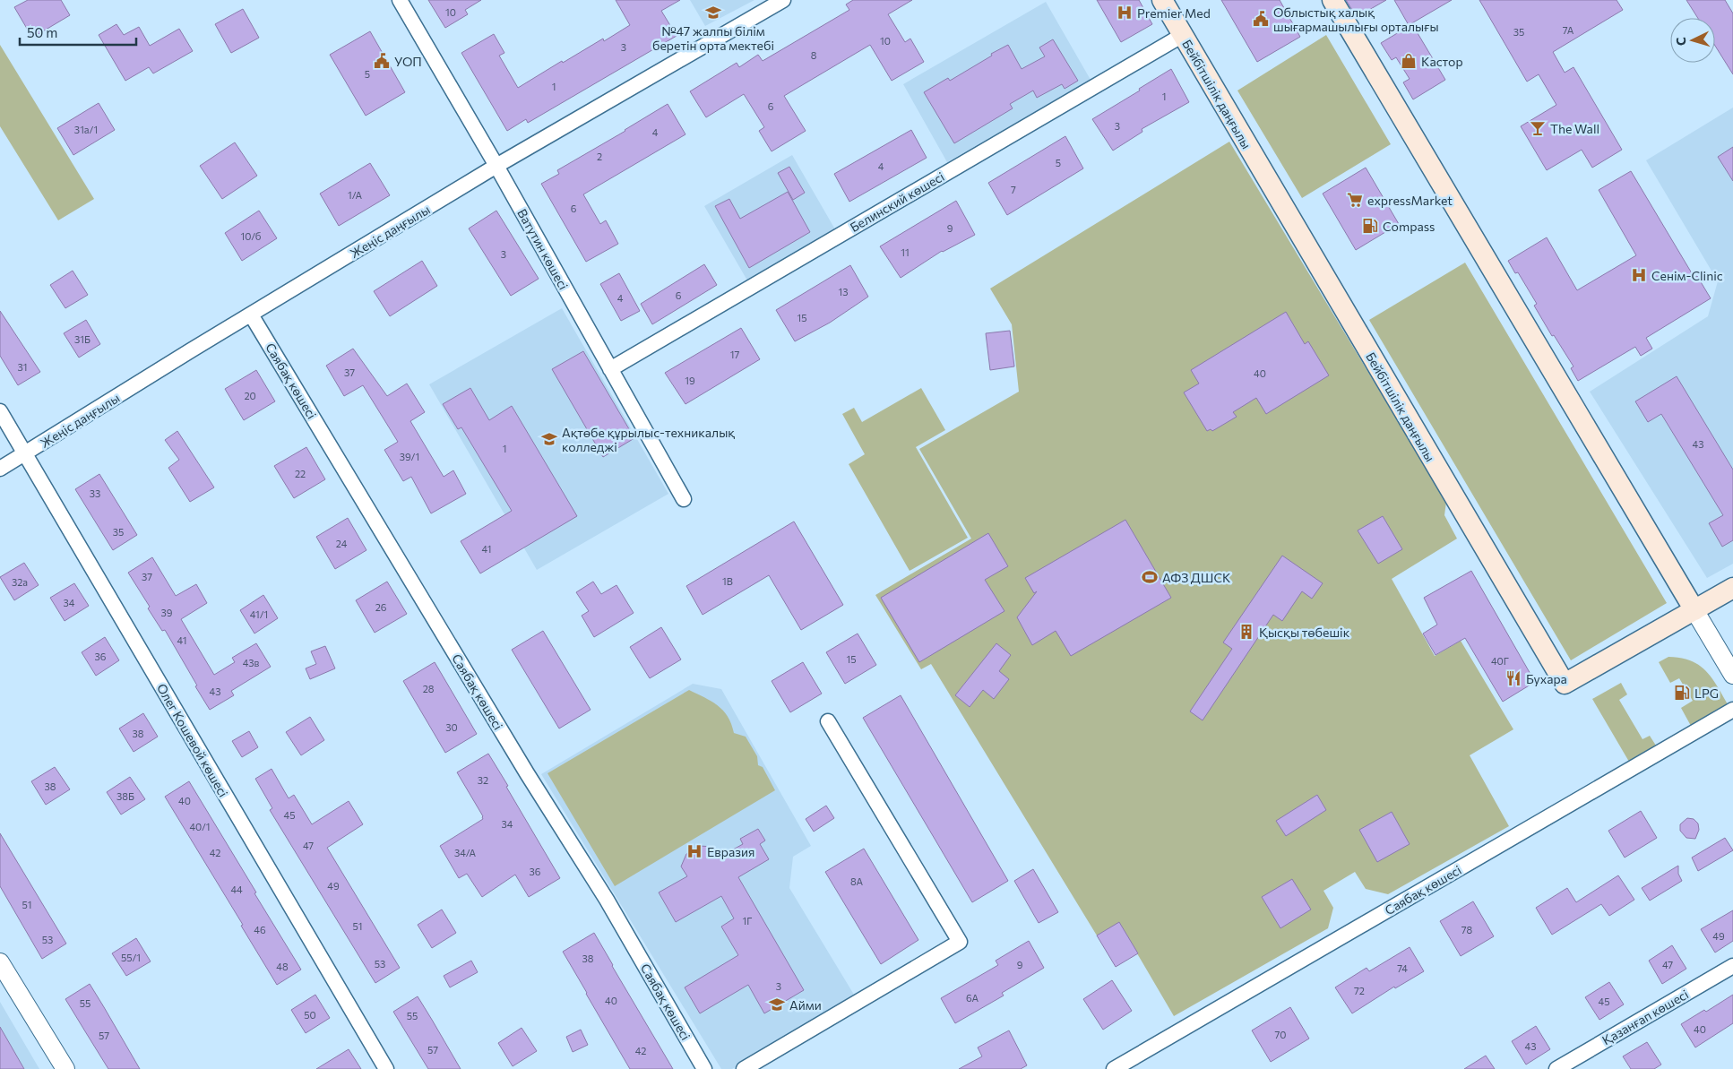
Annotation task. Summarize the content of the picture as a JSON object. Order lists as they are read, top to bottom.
{
  "streets": {
    "main road": ["Бейбітшілік даңғылы"],
    "street": [
      "Белинский көшесі",
      "Жеңіс даңғылы",
      "Ватутин көшесі",
      "Саябақ көшесі",
      "Олег Кошевой көшесі",
      "Қазанғап көшесі"
    ]
  },
  "crossings": [
    ["Бейбітшілік даңғылы", "Белинский көшесі"],
    ["Белинский көшесі", "Ватутин көшесі"],
    ["Жеңіс даңғылы", "Ватутин көшесі"],
    ["Жеңіс даңғылы", "Саябақ көшесі"],
    ["Жеңіс даңғылы", "Олег Кошевой көшесі"]
  ],
  "places": {
    "school or university": ["№47 жалпы білім беретін орта мектебі", "Ақтөбе құрылыс-техникалық колледжі", "Айми"],
    "hospital": ["Premier Med", "Сенім-Clinic", "Евразия"],
    "public building": ["Облыстық халық шығармашылығы орталығы", "УОП"],
    "shop": ["Кастор"],
    "bar": ["The Wall"],
    "supermarket": ["expressMarket"],
    "fuel station": ["Compass", "LPG"],
    "sports": ["АФЗ ДШСК"],
    "building": ["Қысқы төбешік"],
    "restaurant": ["Бухара"]
  },
  "house_numbers": [
    "10",
    "7А",
    "35",
    "10",
    "3",
    "8",
    "5",
    "1",
    "1",
    "6",
    "3",
    "31а/1",
    "4",
    "2",
    "5",
    "4",
    "7",
    "1/А",
    "6",
    "9",
    "10/б",
    "11",
    "3",
    "13",
    "6",
    "4",
    "15",
    "31Б",
    "17",
    "31",
    "37",
    "40",
    "19",
    "20",
    "43",
    "1",
    "39/1",
    "22",
    "33",
    "35",
    "24",
    "41",
    "37",
    "1В",
    "32а",
    "34",
    "26",
    "39",
    "41/1",
    "41",
    "36",
    "15",
    "40Г",
    "43в",
    "28",
    "43",
    "30",
    "38",
    "32",
    "38",
    "38Б",
    "40",
    "45",
    "34",
    "40/1",
    "47",
    "42",
    "34/А",
    "36",
    "8А",
    "49",
    "44",
    "51",
    "1Г",
    "51",
    "46",
    "78",
    "49",
    "53",
    "55/1",
    "38",
    "53",
    "9",
    "47",
    "48",
    "74",
    "3",
    "72",
    "6А",
    "40",
    "45",
    "55",
    "50",
    "55",
    "40",
    "70",
    "57",
    "43",
    "57",
    "42"
  ],
  "scale_bar": "50 m",
  "north": "left"
}
